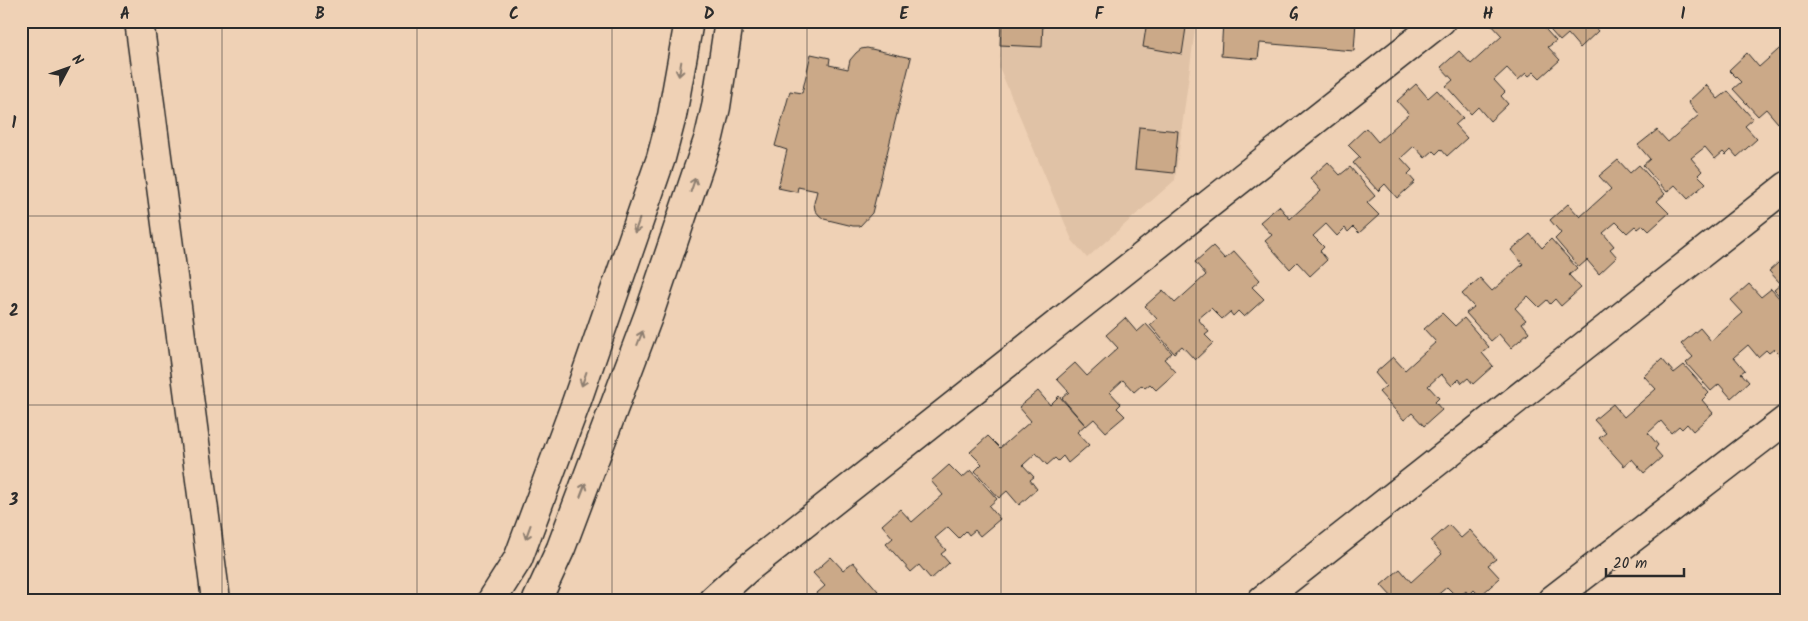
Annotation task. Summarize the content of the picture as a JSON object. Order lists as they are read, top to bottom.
{
  "scale_bar": "20 m",
  "north": "top right",
  "grid": {
    "columns": [
      "A",
      "B",
      "C",
      "D",
      "E",
      "F",
      "G",
      "H",
      "I"
    ],
    "rows": ["1", "2", "3"]
  }
}
